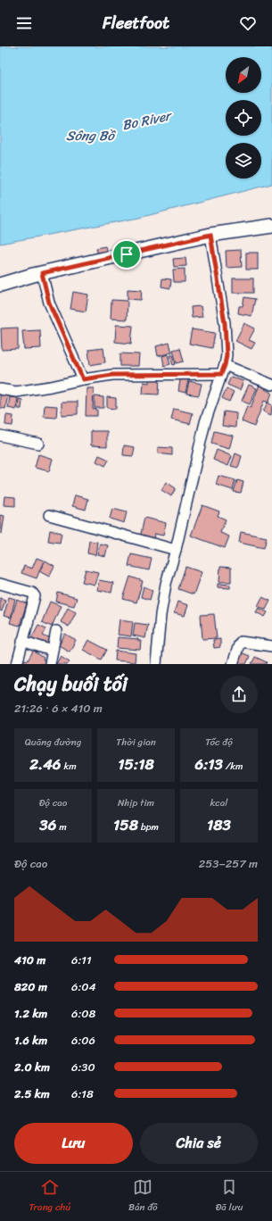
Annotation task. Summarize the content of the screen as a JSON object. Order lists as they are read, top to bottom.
{
  "water": ["Bo River", "Sông Bồ"],
  "north": "bottom left",
  "page": {
    "header": "Fleetfoot",
    "heading": ["Chạy buổi tối", "21:26 · 6 × 410 m"],
    "stats": [
      ["Quãng đường", "2.46 km"],
      ["Thời gian", "15:18"],
      ["Tốc độ", "6:13 /km"],
      ["Độ cao", "36 m"],
      ["Nhịp tim", "158 bpm"],
      ["kcal", "183"]
    ],
    "chart": ["Độ cao", "253–257 m"],
    "list": [
      {
        "name": "410 m",
        "note": "6:11"
      },
      {
        "name": "820 m",
        "note": "6:04"
      },
      {
        "name": "1.2 km",
        "note": "6:08"
      },
      {
        "name": "1.6 km",
        "note": "6:06"
      },
      {
        "name": "2.0 km",
        "note": "6:30"
      },
      {
        "name": "2.5 km",
        "note": "6:18"
      }
    ],
    "buttons": ["Lưu", "Chia sẻ"],
    "tabs": ["Trang chủ", "Bản đồ", "Đã lưu"]
  }
}
